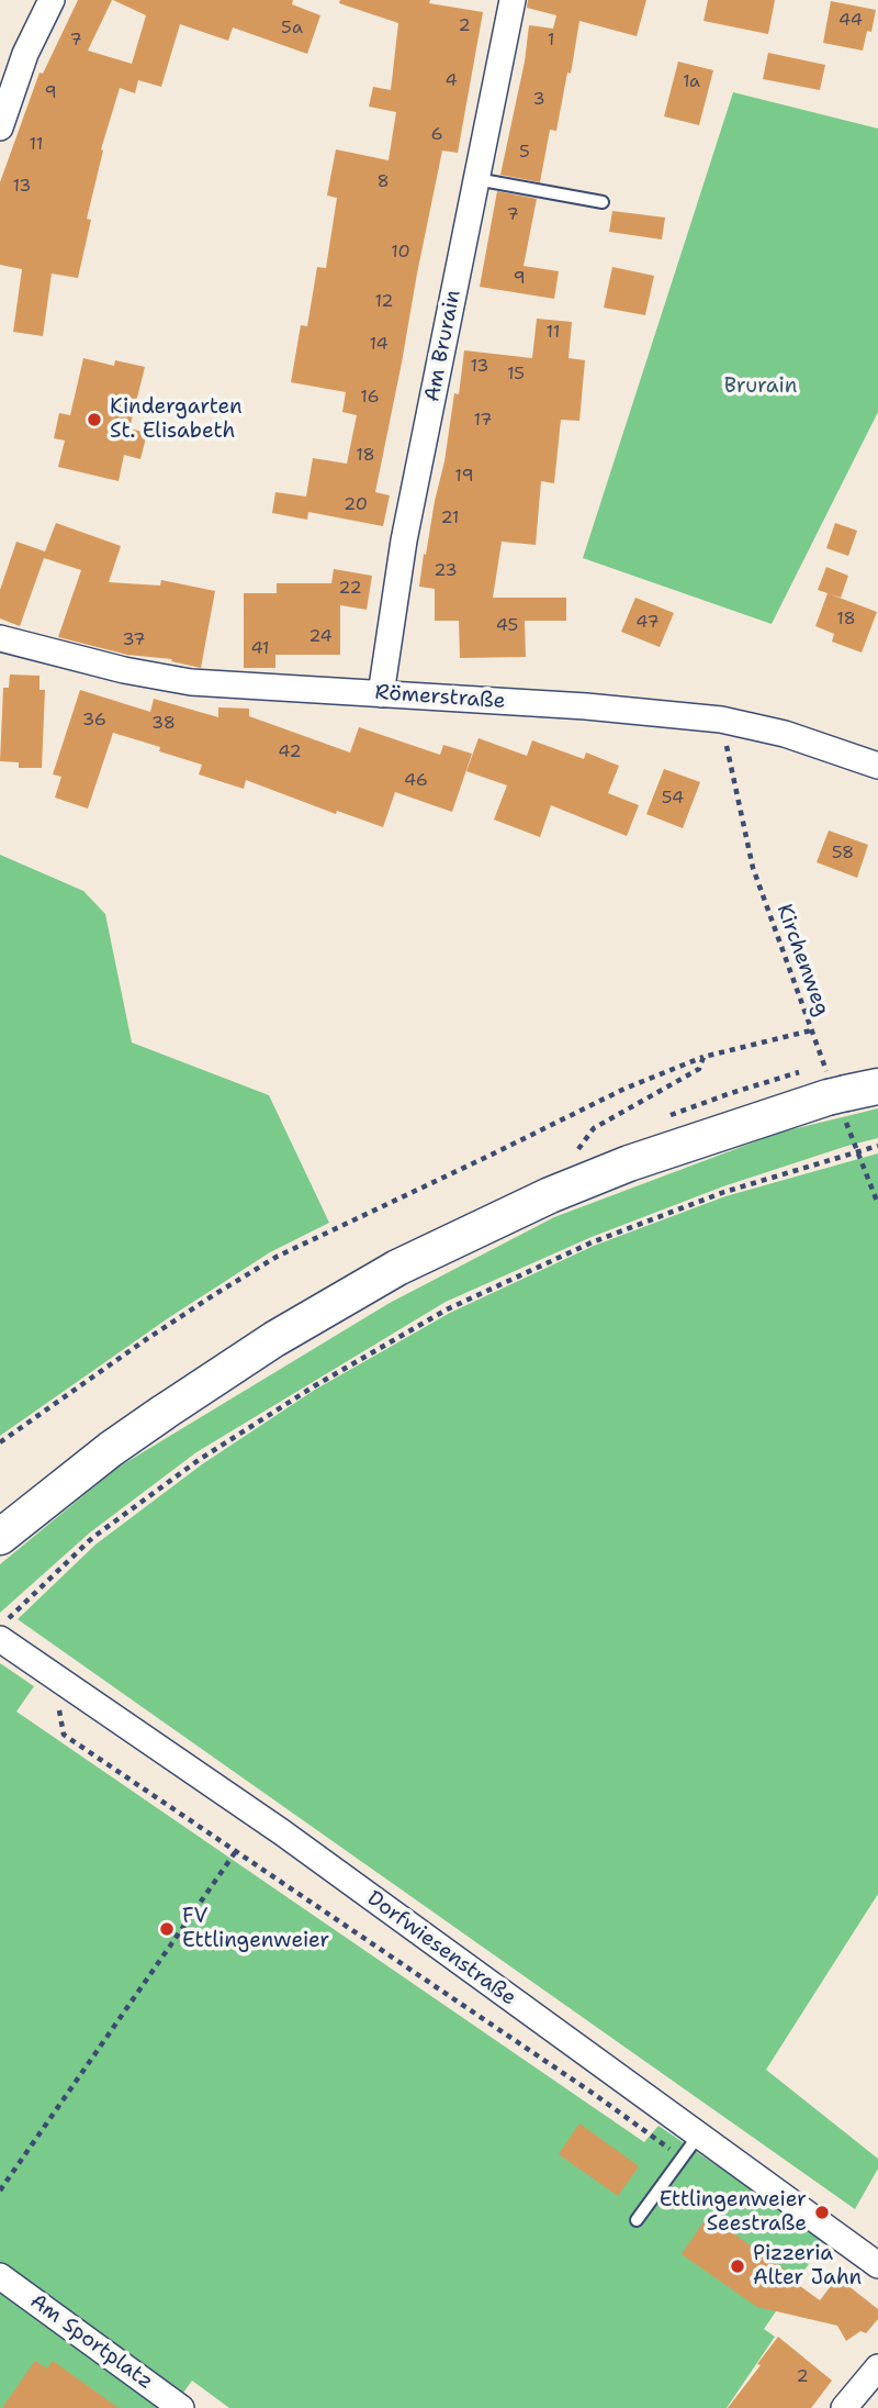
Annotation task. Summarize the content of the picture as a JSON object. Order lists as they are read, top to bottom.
{
  "streets": {
    "street": [
      "Am Brurain",
      "Römerstraße",
      "Dorfwiesenstraße",
      "Am Sportplatz"
    ],
    "path": ["Kirchenweg"]
  },
  "crossings": [
    ["Am Brurain", "Römerstraße"],
    ["Römerstraße", "Kirchenweg"]
  ],
  "parks": ["Brurain"],
  "places": [
    "Kindergarten St. Elisabeth",
    "FV Ettlingenweier",
    "Ettlingenweier Seestraße",
    "Pizzeria Alter Jahn"
  ],
  "house_numbers": [
    "44",
    "2",
    "5a",
    "7",
    "1",
    "4",
    "1a",
    "9",
    "3",
    "6",
    "11",
    "5",
    "8",
    "13",
    "7",
    "10",
    "9",
    "12",
    "11",
    "14",
    "13",
    "15",
    "16",
    "17",
    "18",
    "19",
    "20",
    "21",
    "23",
    "22",
    "18",
    "47",
    "45",
    "24",
    "37",
    "41",
    "36",
    "38",
    "42",
    "46",
    "54",
    "58",
    "2"
  ]
}
